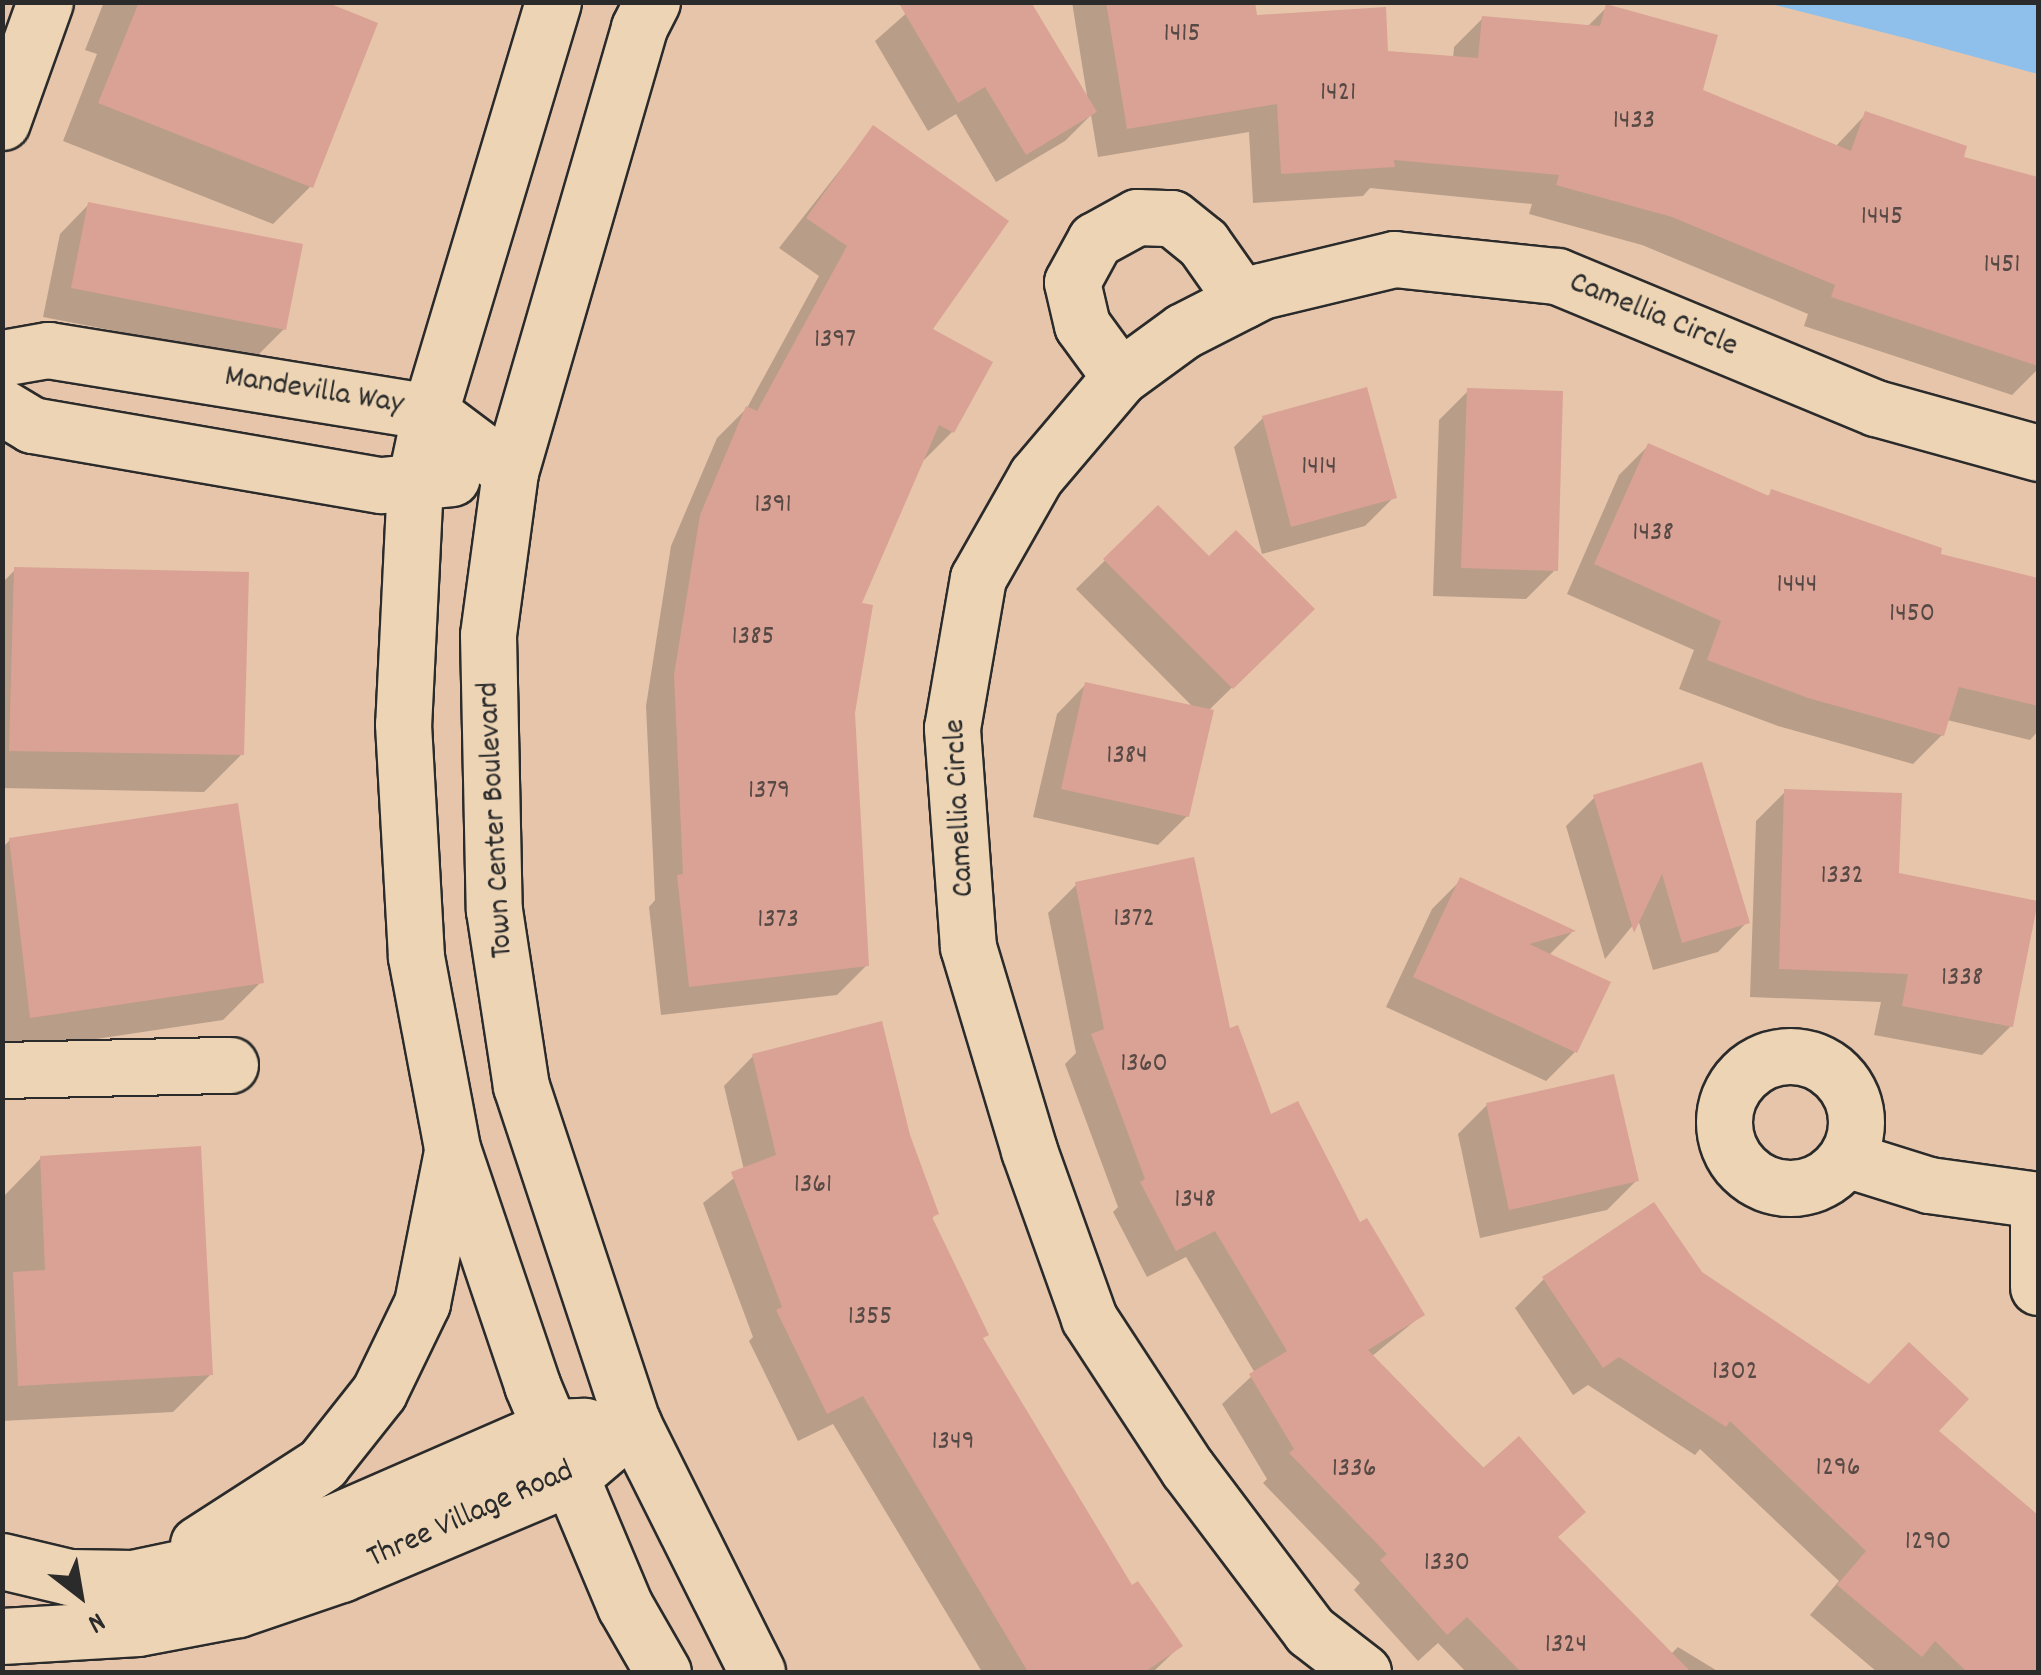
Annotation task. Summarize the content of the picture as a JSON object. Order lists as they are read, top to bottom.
{
  "streets": {
    "street": [
      "Camellia Circle",
      "Mandevilla Way",
      "Town Center Boulevard",
      "Three Village Road"
    ]
  },
  "crossings": [
    ["Mandevilla Way", "Town Center Boulevard"],
    ["Town Center Boulevard", "Three Village Road"]
  ],
  "house_numbers": [
    "1415",
    "1421",
    "1433",
    "1445",
    "1451",
    "1397",
    "1414",
    "1391",
    "1438",
    "1444",
    "1450",
    "1385",
    "1384",
    "1379",
    "1332",
    "1372",
    "1373",
    "1338",
    "1360",
    "1361",
    "1348",
    "1355",
    "1302",
    "1349",
    "1296",
    "1336",
    "1290",
    "1330",
    "1324"
  ],
  "north": "bottom right"
}
